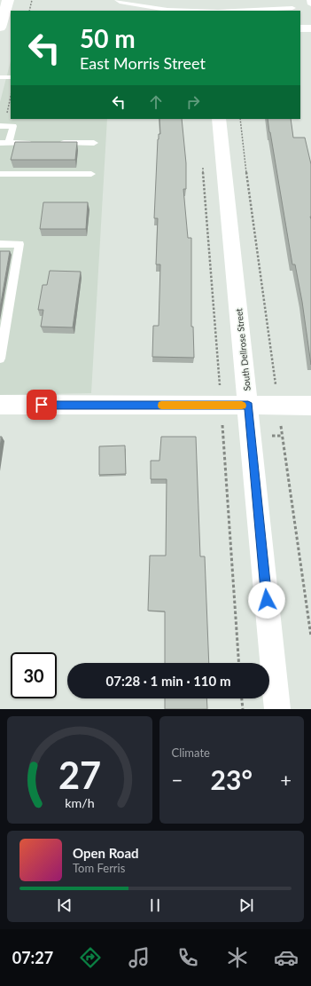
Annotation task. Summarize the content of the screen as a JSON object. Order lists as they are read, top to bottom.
{
  "streets": {
    "street": ["South Dellrose Street"]
  },
  "page": {
    "turn": ["50 m", "East Morris Street"],
    "limit": "30",
    "trip": "07:28 · 1 min · 110 m",
    "tile": "Climate",
    "heat": ["−", "23°", "+"],
    "song": ["Open Road", "Tom Ferris"],
    "tabs": "07:27",
    "gauge": ["27", "km/h"]
  }
}
